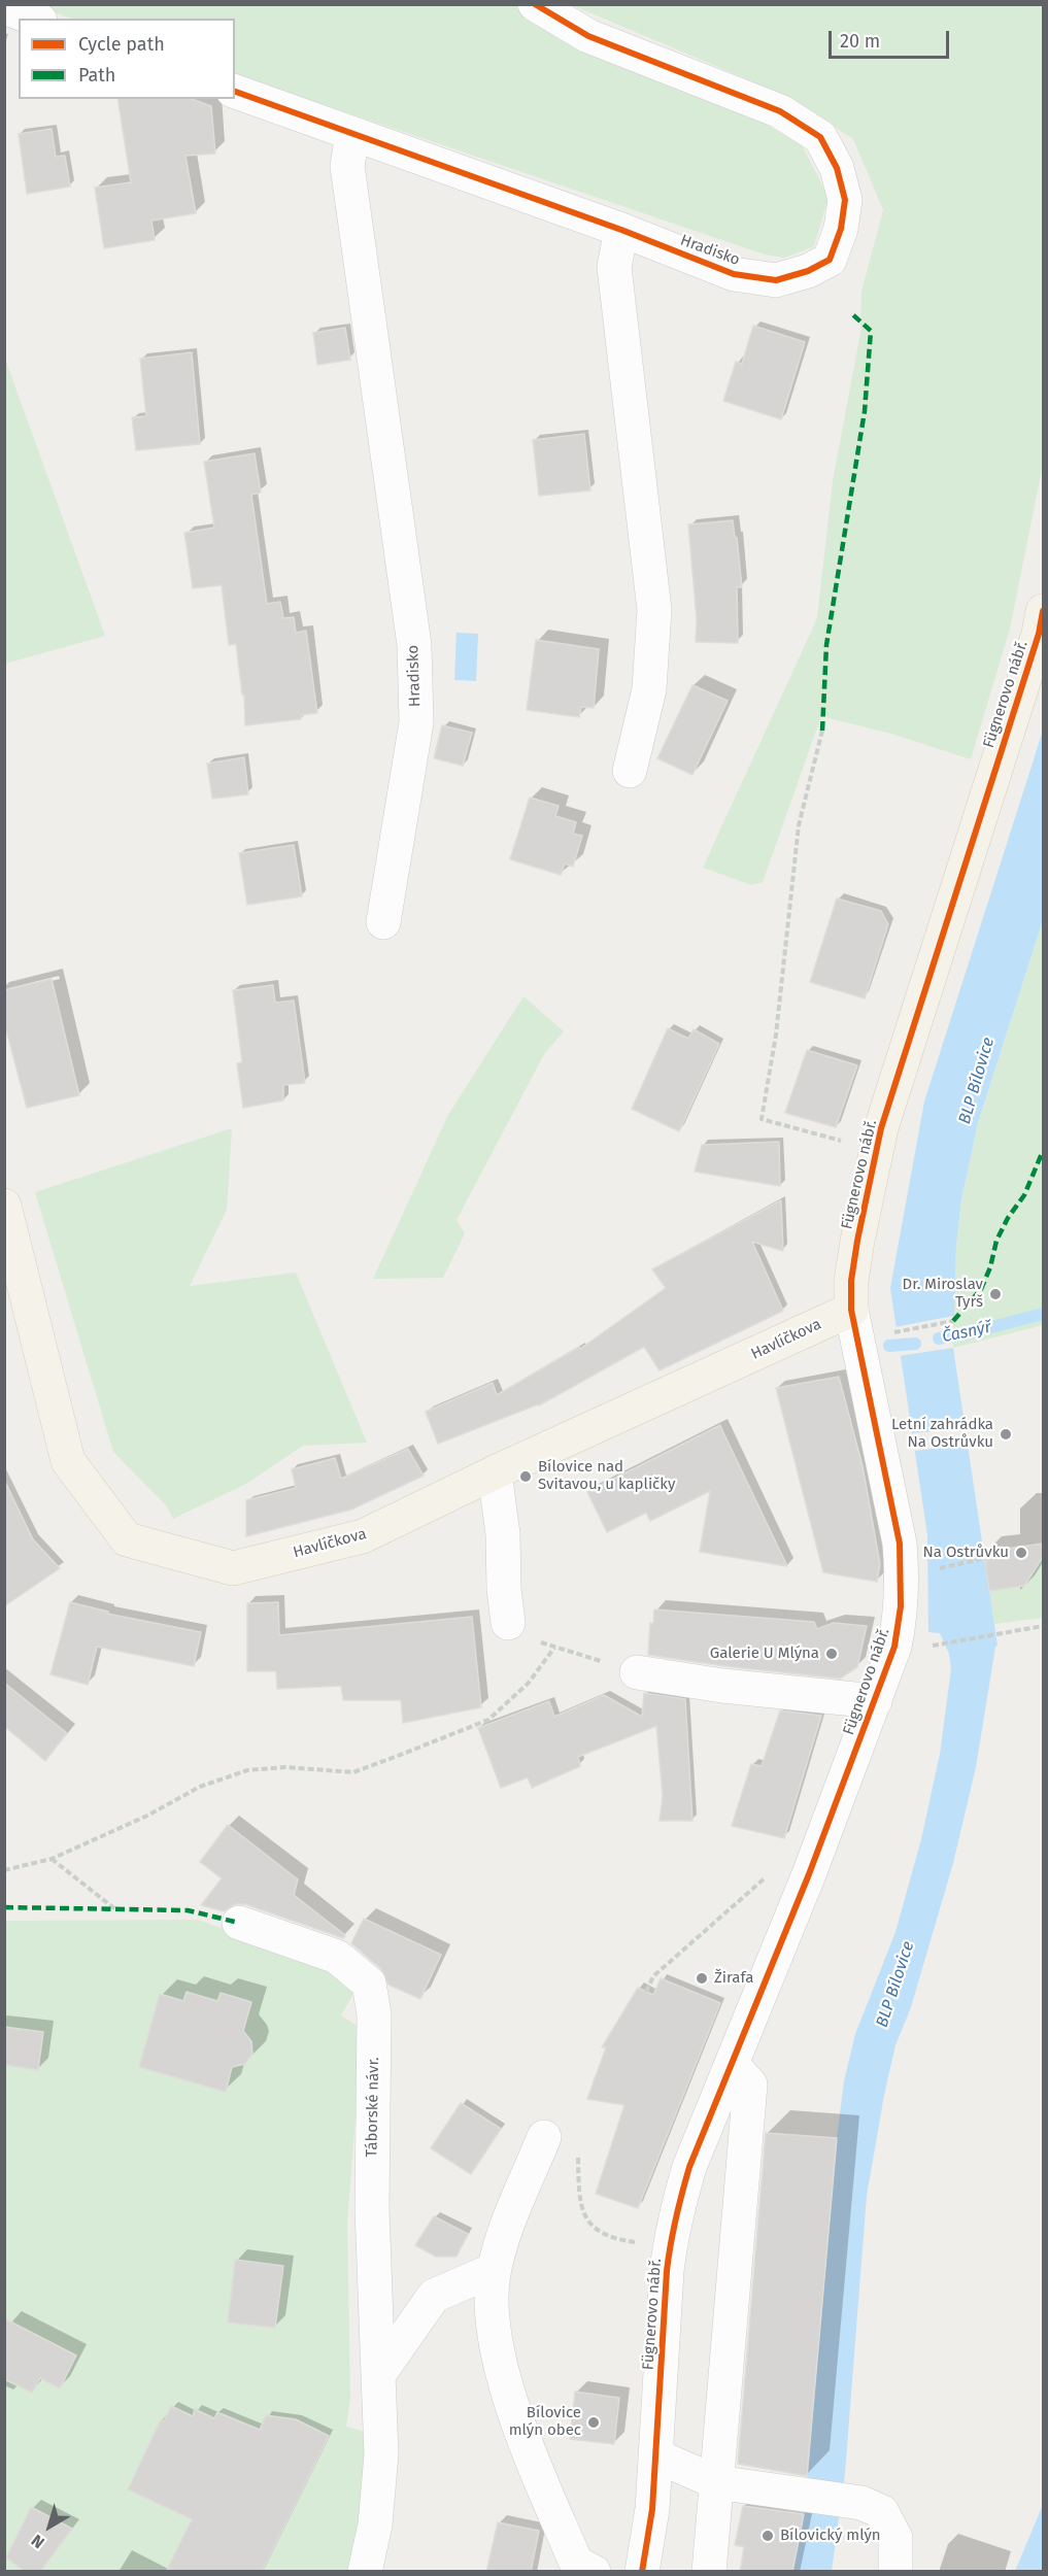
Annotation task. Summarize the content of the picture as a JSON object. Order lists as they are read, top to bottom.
{
  "streets": {
    "main road": ["Fügnerovo nábř.", "Havlíčkova"],
    "street": ["Hradisko", "Táborské návr."]
  },
  "crossings": [
    ["Fügnerovo nábř.", "Havlíčkova"]
  ],
  "water": ["BLP Bílovice", "Časnýř"],
  "places": [
    "Dr. Miroslav Tyrš",
    "Letní zahrádka Na Ostrůvku",
    "Bílovice nad Svitavou, u kapličky",
    "Na Ostrůvku",
    "Galerie U Mlýna",
    "Žirafa",
    "Bílovice mlýn obec",
    "Bílovický mlýn"
  ],
  "legend": ["Cycle path", "Path"],
  "scale_bar": "20 m",
  "north": "bottom left"
}
